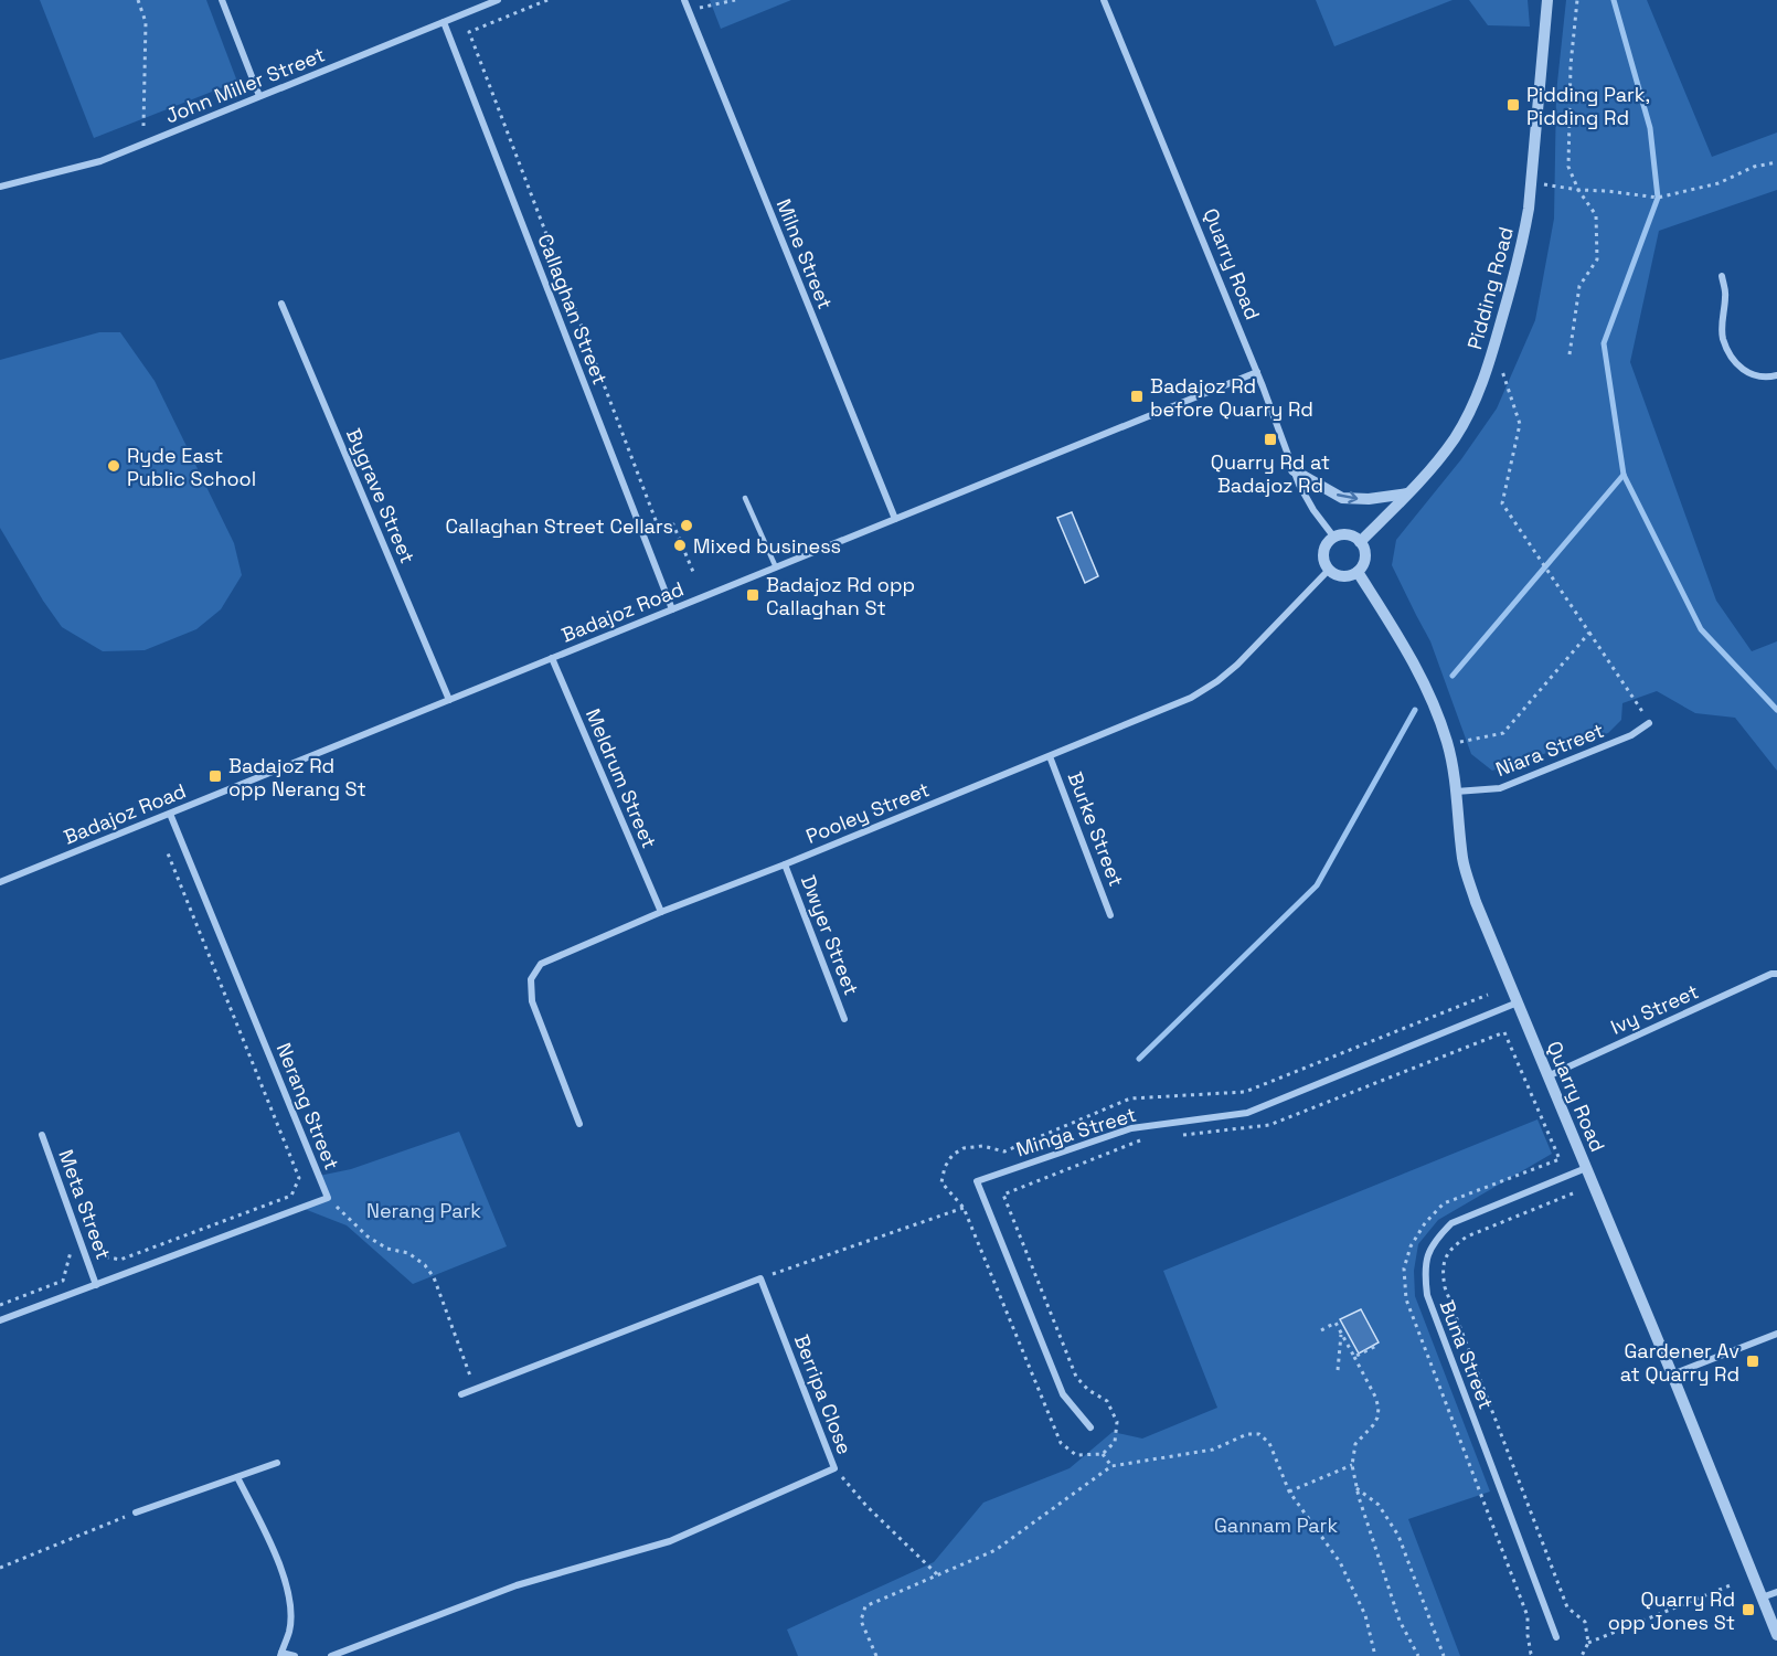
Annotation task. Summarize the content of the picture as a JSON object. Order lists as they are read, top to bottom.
{
  "streets": {
    "street": [
      "John Miller Street",
      "Milne Street",
      "Quarry Road",
      "Pidding Road",
      "Callaghan Street",
      "Bygrave Street",
      "Badajoz Road",
      "Niara Street",
      "Meldrum Street",
      "Pooley Street",
      "Burke Street",
      "Dwyer Street",
      "Ivy Street",
      "Nerang Street",
      "Minga Street",
      "Meta Street",
      "Buna Street",
      "Berripa Close"
    ]
  },
  "crossings": [
    ["John Miller Street", "Callaghan Street"],
    ["Milne Street", "Badajoz Road"],
    ["Quarry Road", "Pidding Road"],
    ["Quarry Road", "Badajoz Road"],
    ["Quarry Road", "Niara Street"],
    ["Quarry Road", "Pooley Street"],
    ["Quarry Road", "Ivy Street"],
    ["Quarry Road", "Minga Street"],
    ["Quarry Road", "Buna Street"],
    ["Pidding Road", "Pooley Street"],
    ["Callaghan Street", "Badajoz Road"],
    ["Bygrave Street", "Badajoz Road"],
    ["Badajoz Road", "Meldrum Street"],
    ["Badajoz Road", "Nerang Street"],
    ["Meldrum Street", "Pooley Street"],
    ["Pooley Street", "Burke Street"],
    ["Pooley Street", "Dwyer Street"],
    ["Nerang Street", "Meta Street"]
  ],
  "parks": ["Nerang Park", "Gannam Park"],
  "places": {
    "transit": [
      "Pidding Park, Pidding Rd",
      "Badajoz Rd before Quarry Rd",
      "Quarry Rd at Badajoz Rd",
      "Badajoz Rd opp Callaghan St",
      "Badajoz Rd opp Nerang St",
      "Gardener Av at Quarry Rd",
      "Quarry Rd opp Jones St"
    ],
    "other": ["Ryde East Public School", "Callaghan Street Cellars", "Mixed business"]
  }
}
